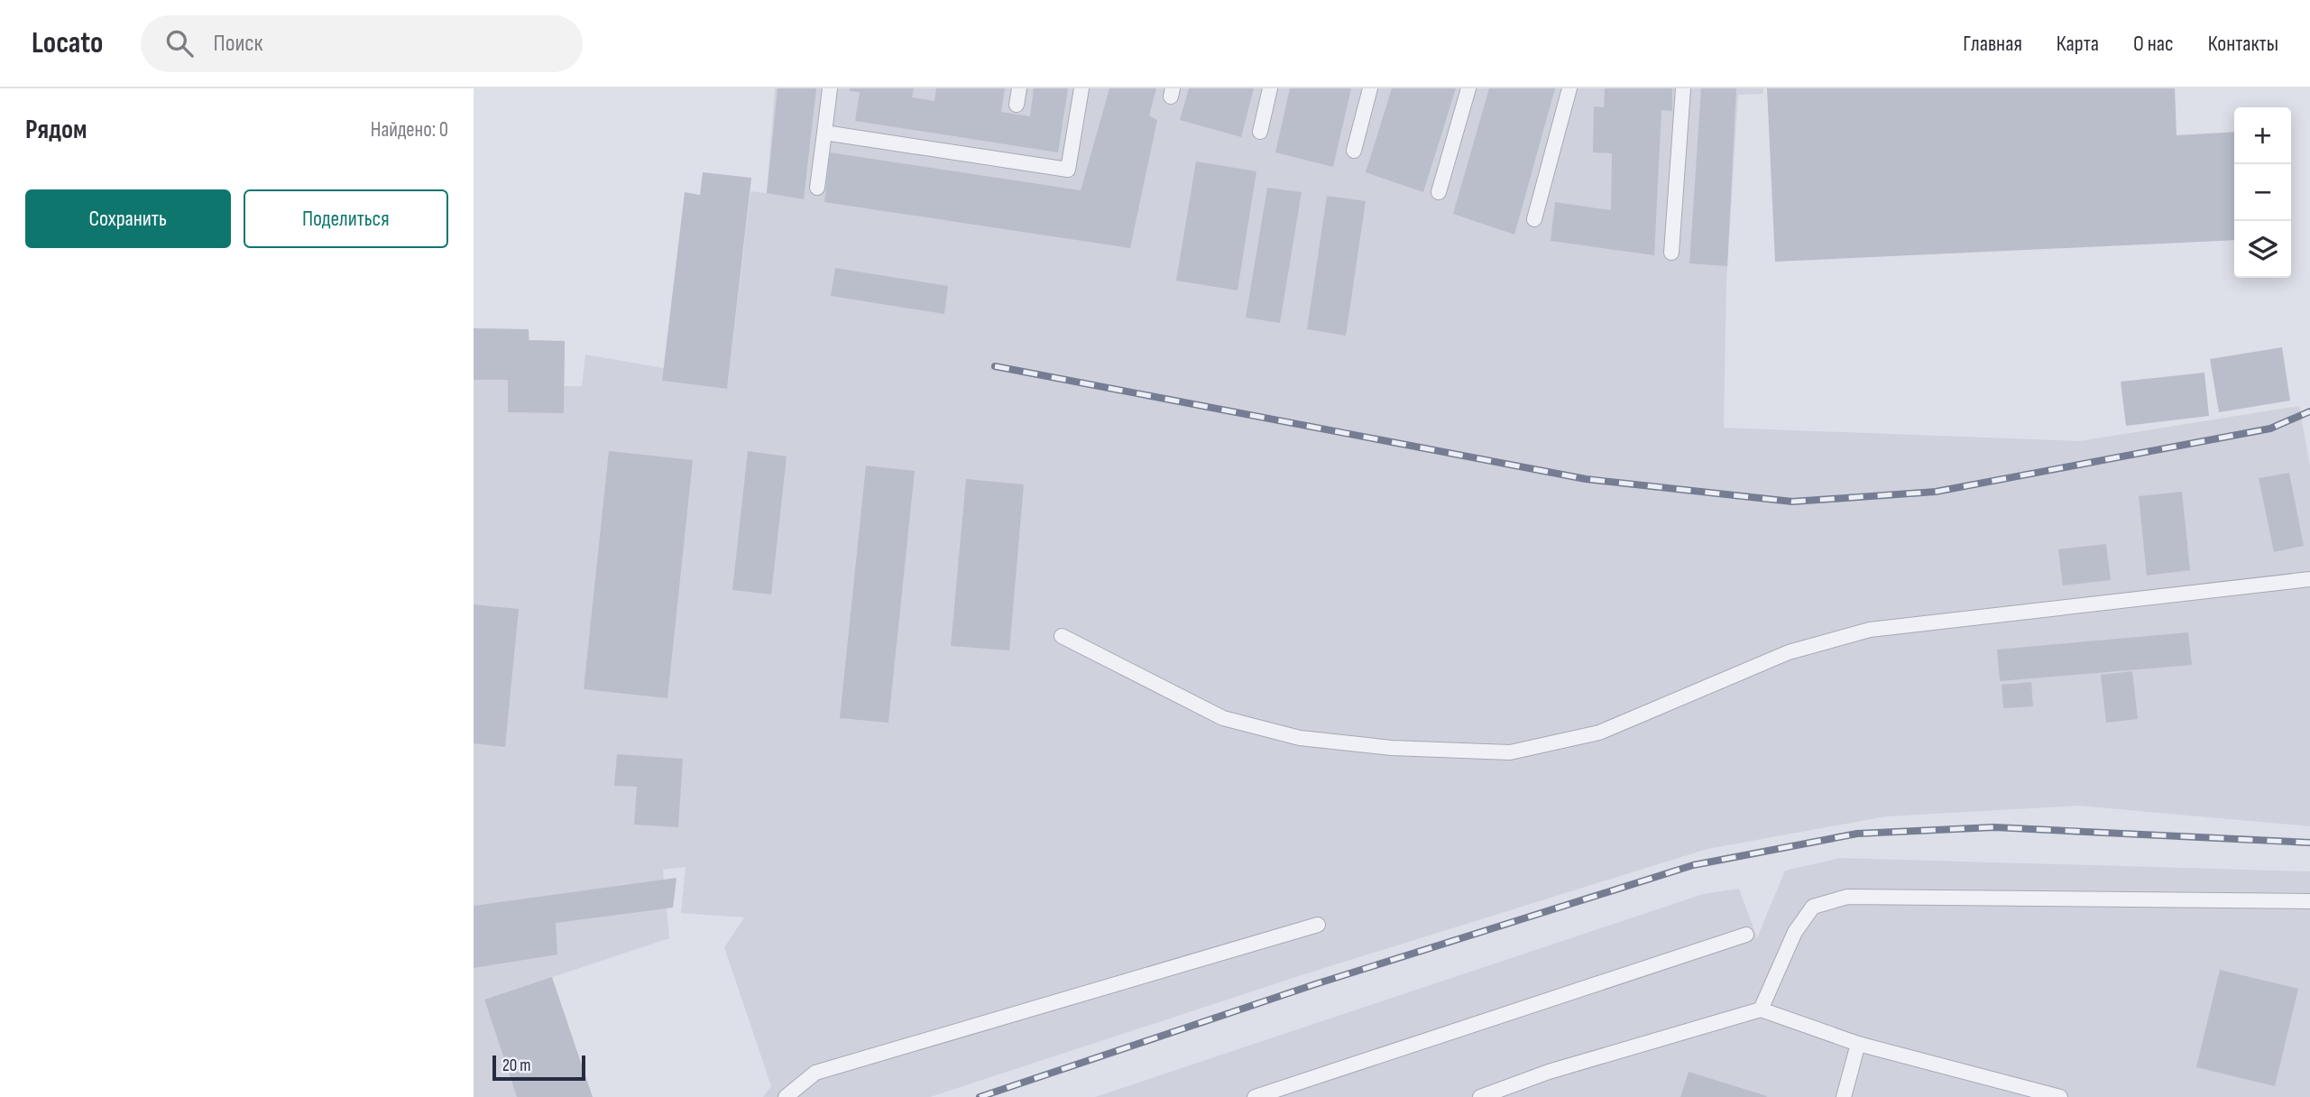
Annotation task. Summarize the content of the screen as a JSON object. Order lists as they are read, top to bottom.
{
  "scale_bar": "20 m",
  "page": {
    "header": "Locato",
    "search": "Поиск",
    "nav": [
      "Главная",
      "Карта",
      "О нас",
      "Контакты"
    ],
    "heading": ["Рядом", "Найдено: 0"],
    "map_buttons": ["+", "−"],
    "buttons": ["Сохранить", "Поделиться"],
    "scale": "20 m"
  }
}
